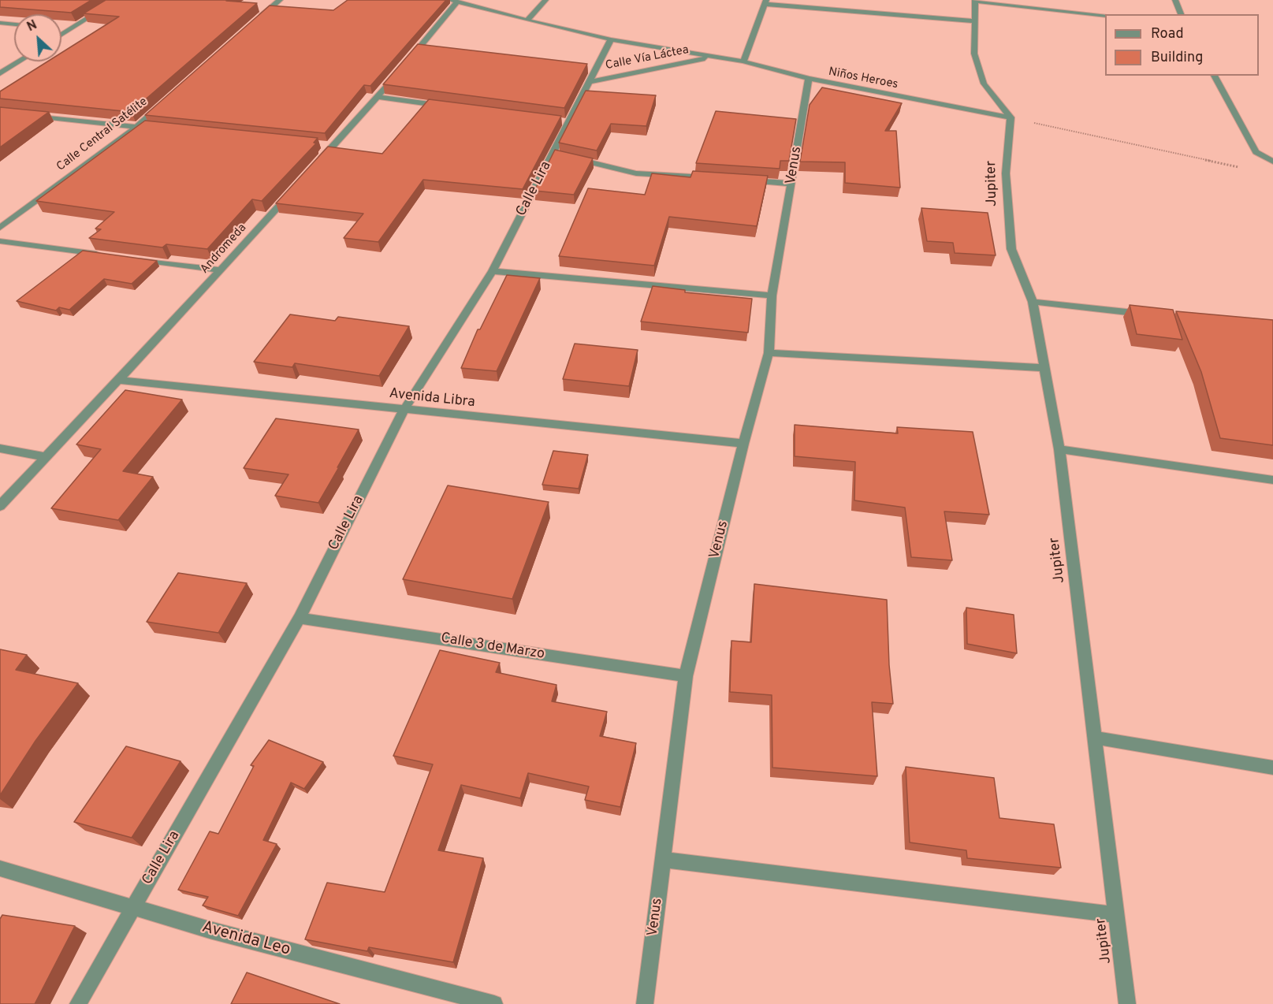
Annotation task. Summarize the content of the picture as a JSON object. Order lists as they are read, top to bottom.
{
  "streets": {
    "street": [
      "Calle Vía Láctea",
      "Niños Heroes",
      "Calle Central Satélite",
      "Venus",
      "Jupiter",
      "Calle Lira",
      "Andromeda",
      "Avenida Libra",
      "Calle 3 de Marzo",
      "Avenida Leo"
    ]
  },
  "crossings": [
    ["Calle Vía Láctea", "Niños Heroes"],
    ["Calle Vía Láctea", "Calle Lira"],
    ["Niños Heroes", "Venus"],
    ["Niños Heroes", "Jupiter"],
    ["Niños Heroes", "Calle Lira"],
    ["Venus", "Avenida Libra"],
    ["Venus", "Calle 3 de Marzo"],
    ["Calle Lira", "Avenida Libra"],
    ["Calle Lira", "Calle 3 de Marzo"],
    ["Calle Lira", "Avenida Leo"],
    ["Andromeda", "Avenida Libra"]
  ],
  "legend": ["Road", "Building"],
  "north": "top left"
}
